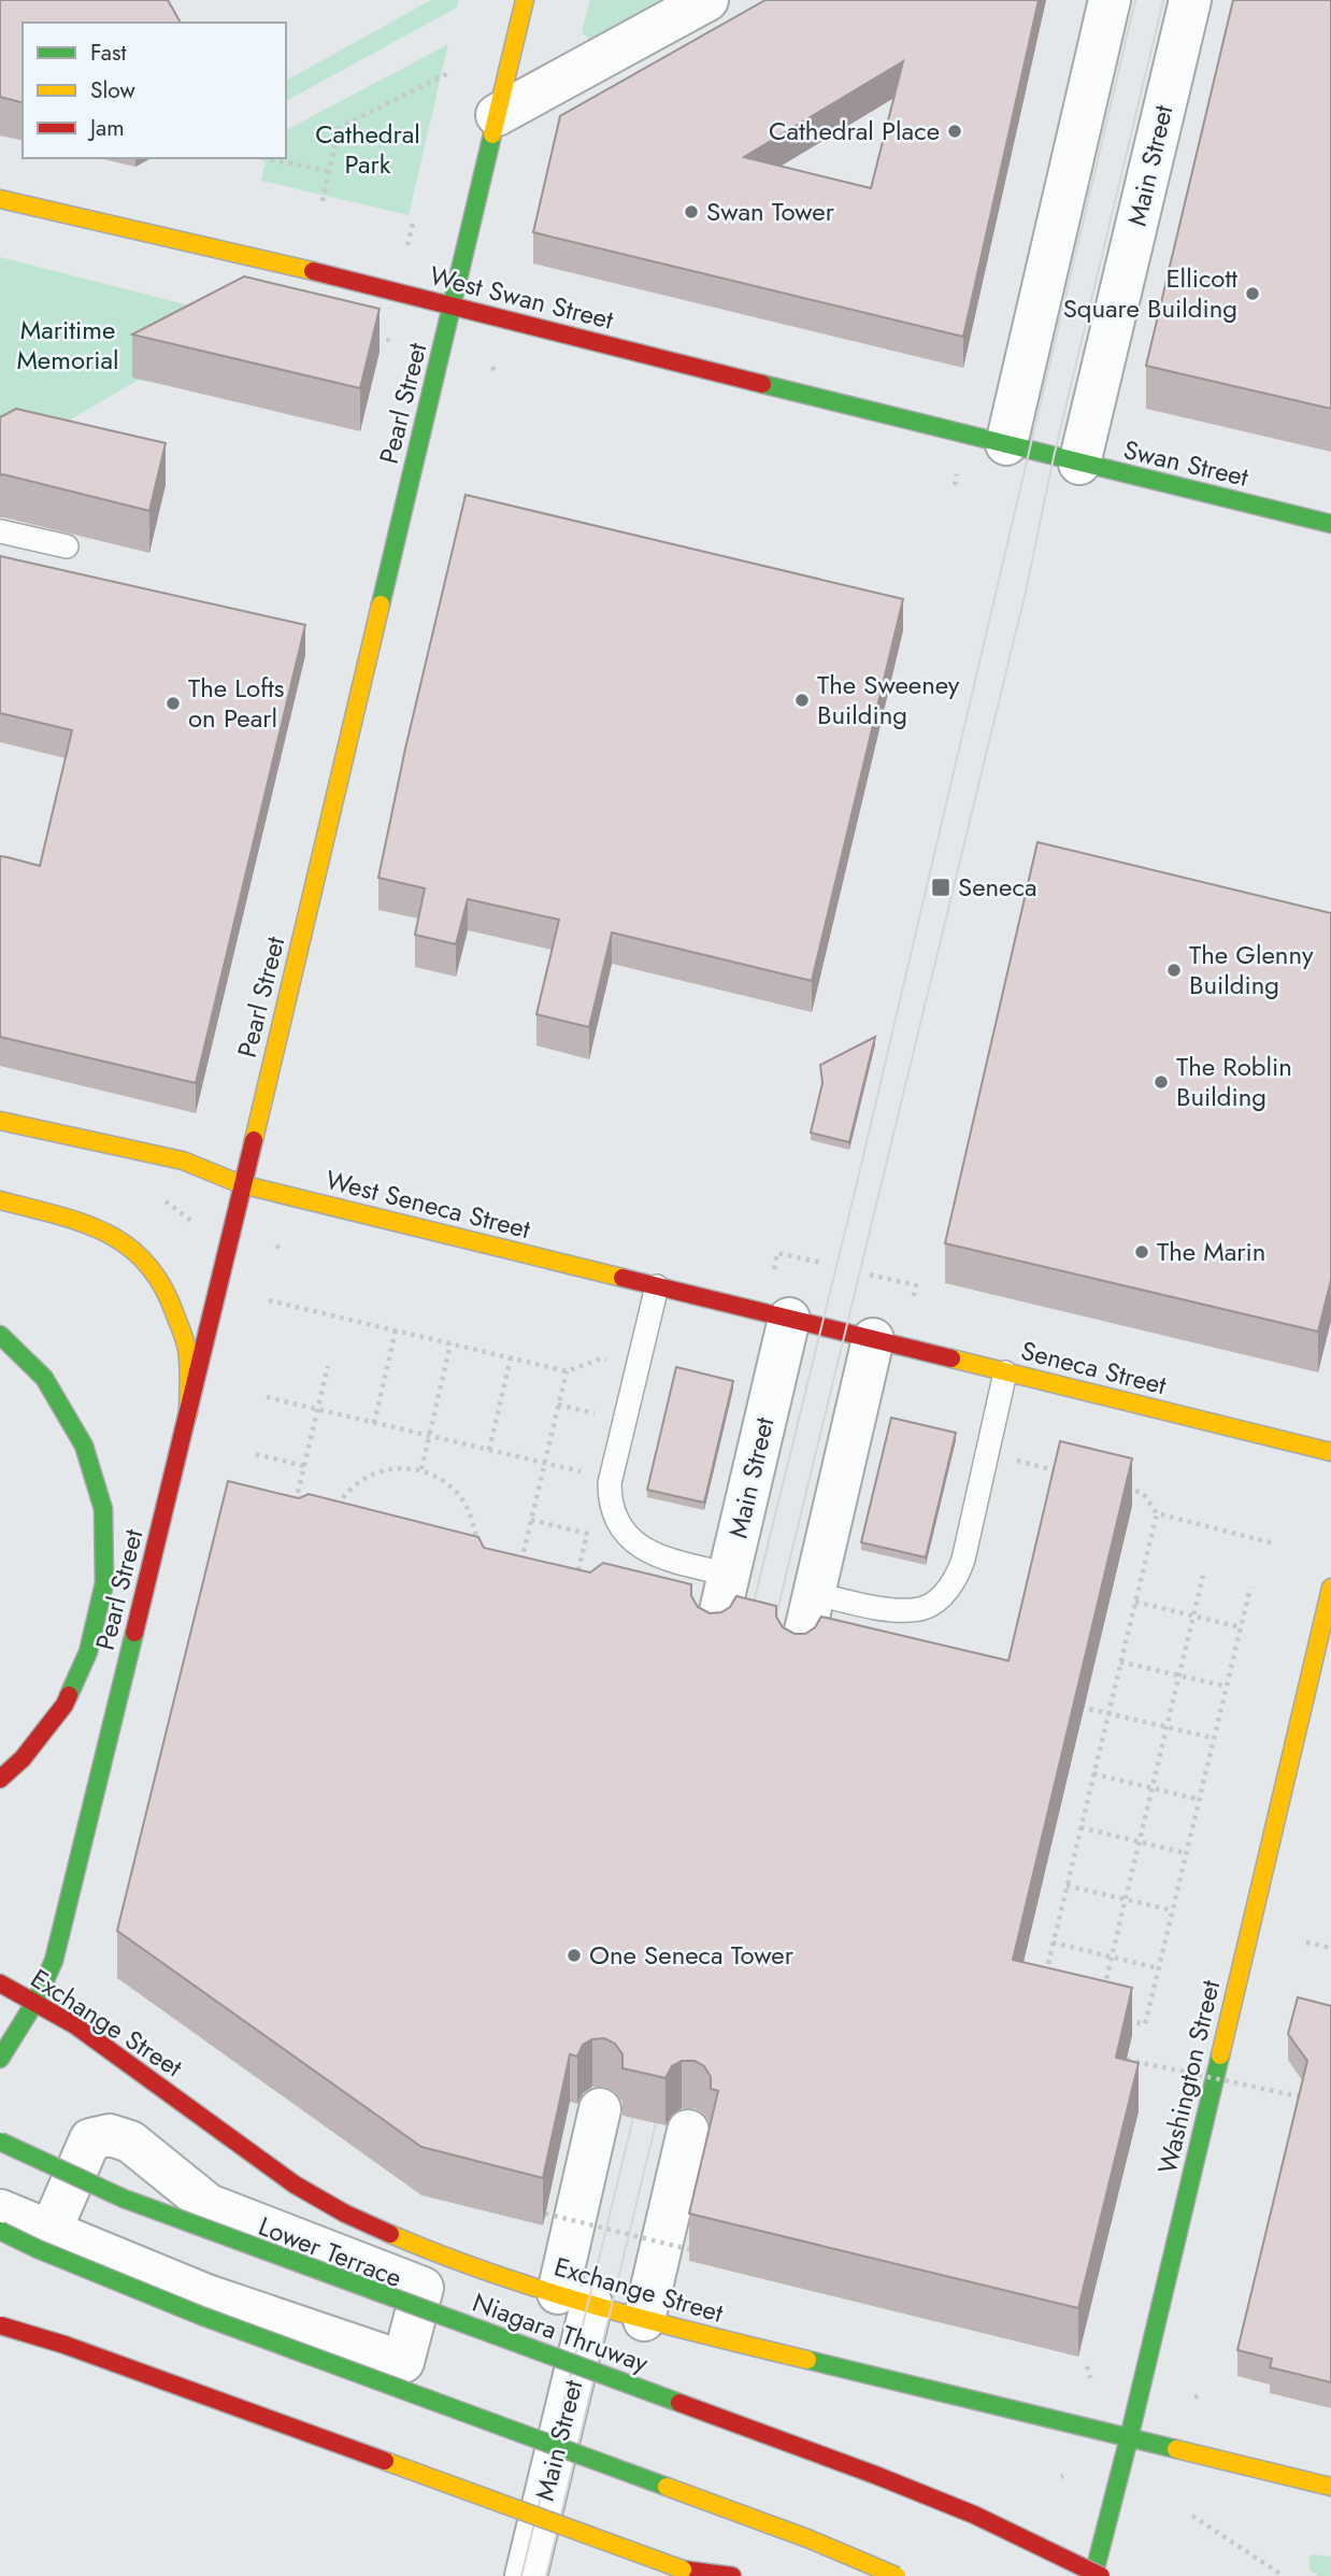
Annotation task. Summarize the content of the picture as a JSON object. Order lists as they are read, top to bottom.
{
  "streets": {
    "main road": [
      "West Swan Street",
      "Pearl Street",
      "Swan Street",
      "West Seneca Street",
      "Seneca Street",
      "Exchange Street",
      "Washington Street",
      "Niagara Thruway"
    ],
    "street": ["Main Street", "Lower Terrace"]
  },
  "crossings": [
    ["Main Street", "Swan Street"],
    ["Main Street", "West Seneca Street"],
    ["Main Street", "Exchange Street"],
    ["West Swan Street", "Pearl Street"],
    ["West Swan Street", "Swan Street"],
    ["Pearl Street", "West Seneca Street"],
    ["Pearl Street", "Exchange Street"],
    ["West Seneca Street", "Seneca Street"],
    ["Exchange Street", "Washington Street"]
  ],
  "parks": ["Cathedral Park", "Maritime Memorial"],
  "places": {
    "other": [
      "Cathedral Place",
      "Swan Tower",
      "Ellicott Square Building",
      "The Sweeney Building",
      "The Lofts on Pearl",
      "The Glenny Building",
      "The Roblin Building",
      "The Marin",
      "One Seneca Tower"
    ],
    "transit": ["Seneca"]
  },
  "legend": ["Fast", "Slow", "Jam"]
}
